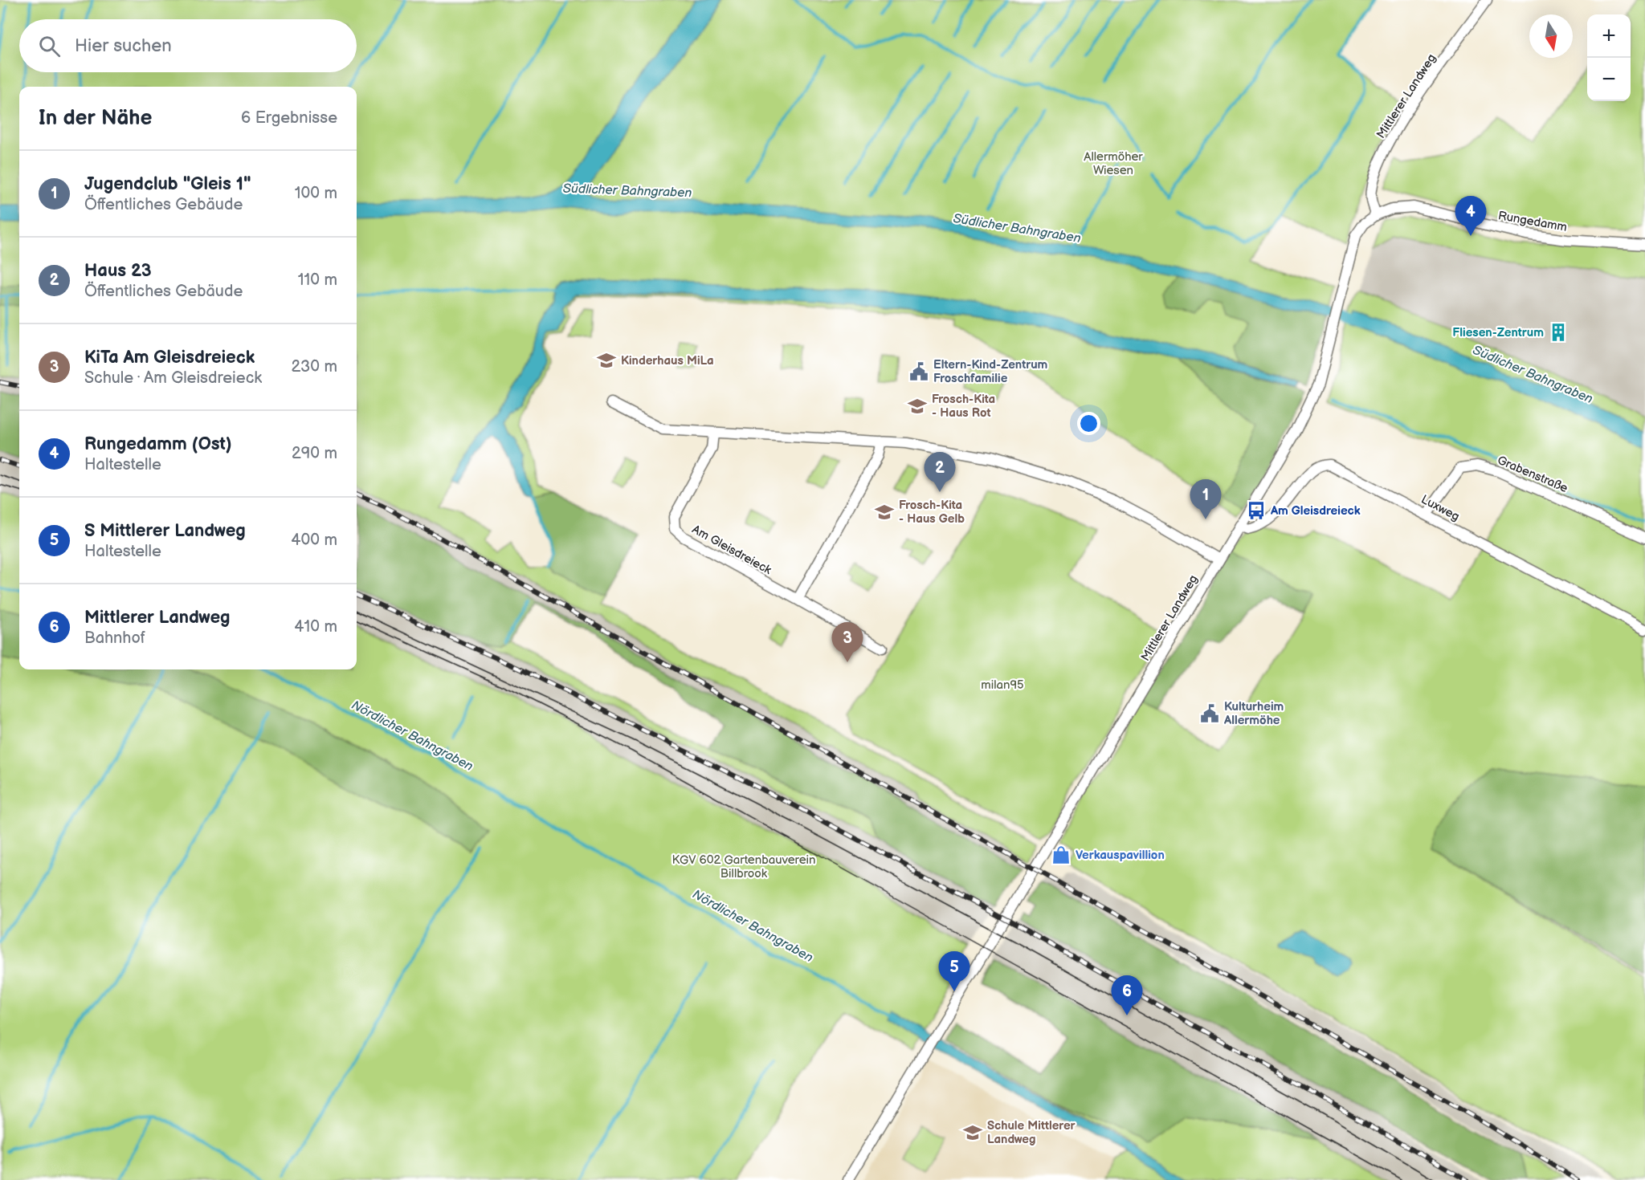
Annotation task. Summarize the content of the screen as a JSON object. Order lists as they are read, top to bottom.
{
  "streets": {
    "street": [
      "Mittlerer Landweg",
      "Rungedamm",
      "Grabenstraße",
      "Luxweg",
      "Am Gleisdreieck"
    ]
  },
  "crossings": [
    ["Mittlerer Landweg", "Rungedamm"],
    ["Mittlerer Landweg", "Luxweg"],
    ["Grabenstraße", "Luxweg"]
  ],
  "water": ["Südlicher Bahngraben", "Nördlicher Bahngraben"],
  "parks": ["Allermöher Wiesen", "milan95", "KGV 602 Gartenbauverein Billbrook"],
  "places": {
    "building": ["Fliesen-Zentrum"],
    "school or university": [
      "Kinderhaus MiLa",
      "Frosch-Kita - Haus Rot",
      "Frosch-Kita - Haus Gelb",
      "Schule Mittlerer Landweg"
    ],
    "public building": ["Eltern-Kind-Zentrum Froschfamilie", "Kulturheim Allermöhe"],
    "bus stop": ["Am Gleisdreieck"],
    "shop": ["Verkauspavillion"]
  },
  "north": "bottom",
  "page": {
    "map_buttons": ["+", "−"],
    "search": "Hier suchen",
    "heading": ["In der Nähe", "6 Ergebnisse"],
    "list": [
      {
        "mark": "1",
        "name": "Jugendclub \"Gleis 1\"",
        "note": "Öffentliches Gebäude",
        "value": "100 m"
      },
      {
        "mark": "2",
        "name": "Haus 23",
        "note": "Öffentliches Gebäude",
        "value": "110 m"
      },
      {
        "mark": "3",
        "name": "KiTa Am Gleisdreieck",
        "note": "Schule · Am Gleisdreieck",
        "value": "230 m"
      },
      {
        "mark": "4",
        "name": "Rungedamm (Ost)",
        "note": "Haltestelle",
        "value": "290 m"
      },
      {
        "mark": "5",
        "name": "S Mittlerer Landweg",
        "note": "Haltestelle",
        "value": "400 m"
      },
      {
        "mark": "6",
        "name": "Mittlerer Landweg",
        "note": "Bahnhof",
        "value": "410 m"
      }
    ],
    "pins": [
      "4",
      "2",
      "1",
      "3",
      "5",
      "6"
    ]
  }
}
